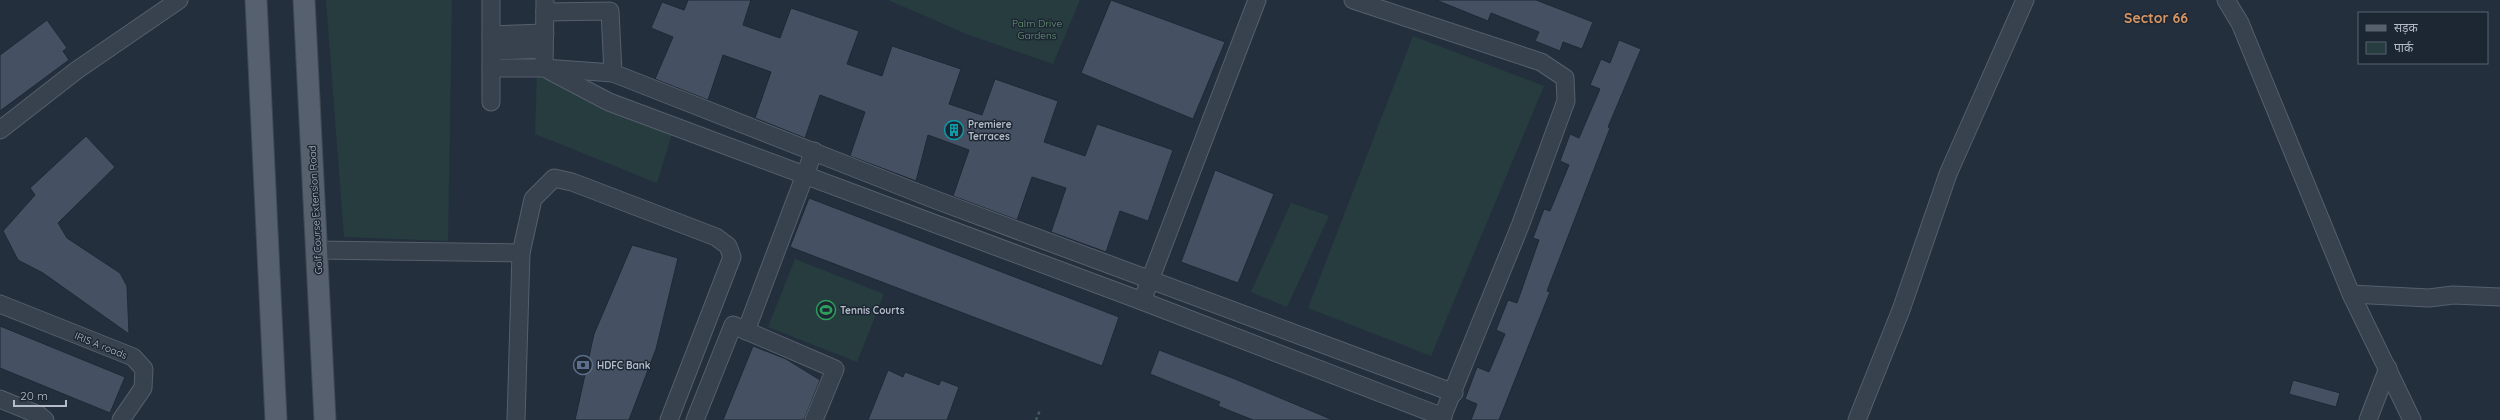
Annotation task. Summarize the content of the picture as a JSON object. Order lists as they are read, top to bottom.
{
  "streets": {
    "main road": ["Golf Course Extension Road"],
    "street": ["IRIS A roads"]
  },
  "districts": ["Sector 66"],
  "parks": ["Palm Drive Gardens"],
  "places": {
    "building": ["Premiere Terraces"],
    "sports": ["Tennis Courts"],
    "bank": ["HDFC Bank"]
  },
  "legend": ["सड़क", "पार्क"],
  "scale_bar": "20 m"
}
